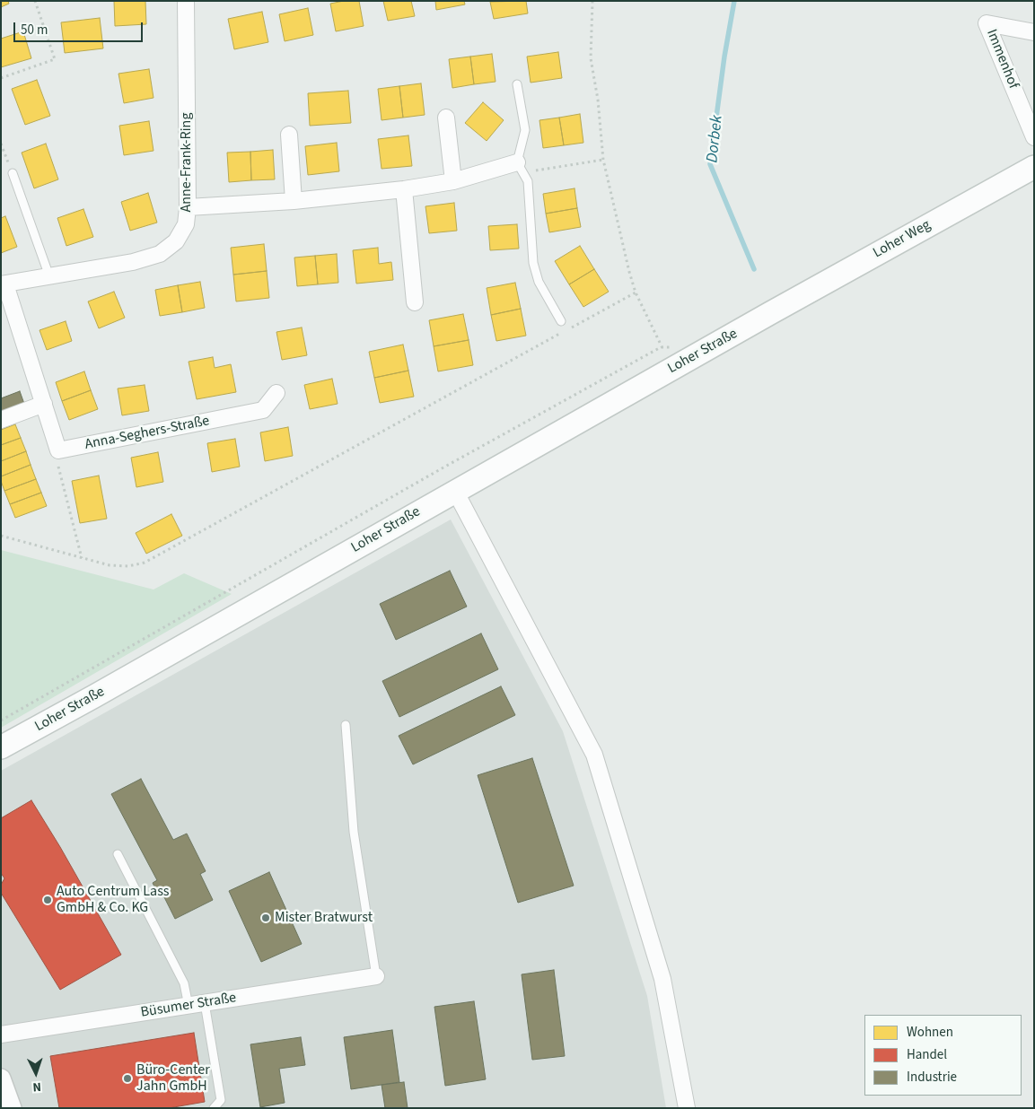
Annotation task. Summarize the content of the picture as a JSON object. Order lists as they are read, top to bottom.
{
  "streets": {
    "main road": ["Loher Weg", "Loher Straße"],
    "street": [
      "Immenhof",
      "Anne-Frank-Ring",
      "Anna-Seghers-Straße",
      "Büsumer Straße"
    ]
  },
  "crossings": [
    ["Loher Weg", "Loher Straße"]
  ],
  "water": ["Dorbek"],
  "places": ["Auto Centrum Lass GmbH & Co. KG", "Mister Bratwurst", "Büro-Center Jahn GmbH"],
  "legend": ["Wohnen", "Handel", "Industrie"],
  "scale_bar": "50 m",
  "north": "bottom"
}
